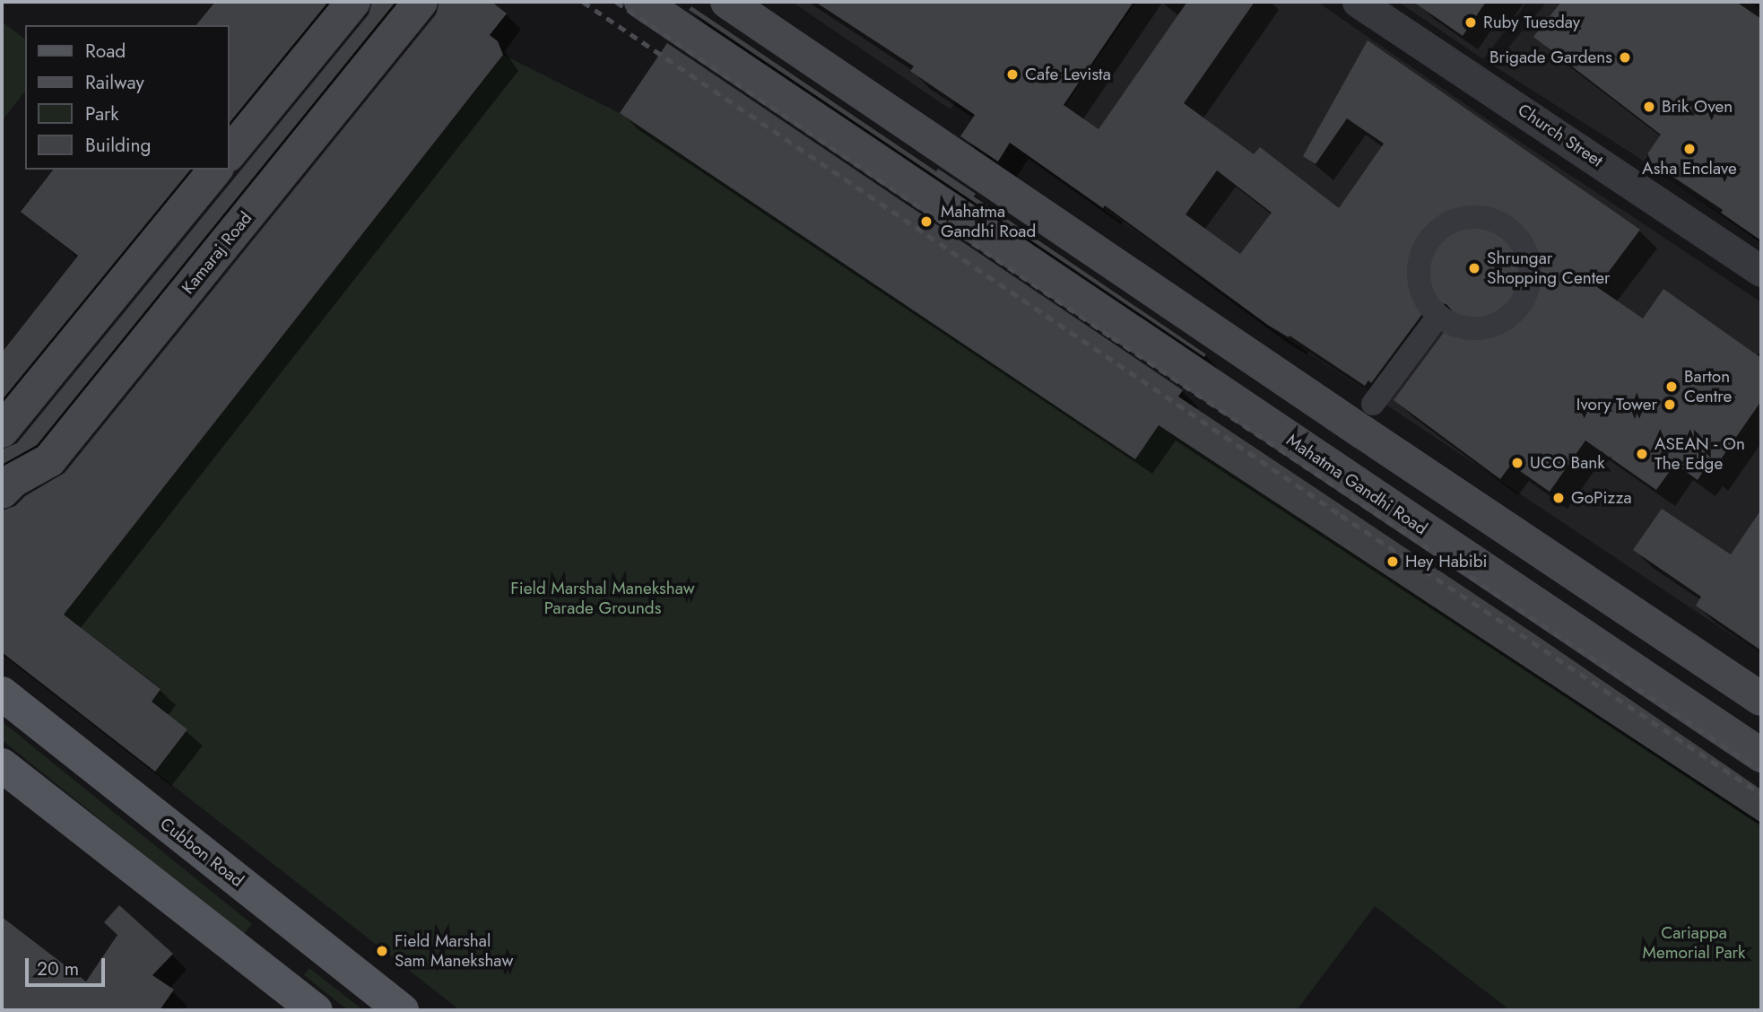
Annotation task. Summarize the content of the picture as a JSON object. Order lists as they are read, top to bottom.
{
  "streets": {
    "main road": ["Kamaraj Road", "Mahatma Gandhi Road", "Cubbon Road"],
    "street": ["Church Street"]
  },
  "parks": ["Field Marshal Manekshaw Parade Grounds", "Cariappa Memorial Park"],
  "places": [
    "Ruby Tuesday",
    "Brigade Gardens",
    "Cafe Levista",
    "Brik Oven",
    "Asha Enclave",
    "Mahatma Gandhi Road",
    "Shrungar Shopping Center",
    "Barton Centre",
    "Ivory Tower",
    "ASEAN - On The Edge",
    "UCO Bank",
    "GoPizza",
    "Hey Habibi",
    "Field Marshal Sam Manekshaw"
  ],
  "legend": [
    "Road",
    "Railway",
    "Park",
    "Building"
  ],
  "scale_bar": "20 m"
}
